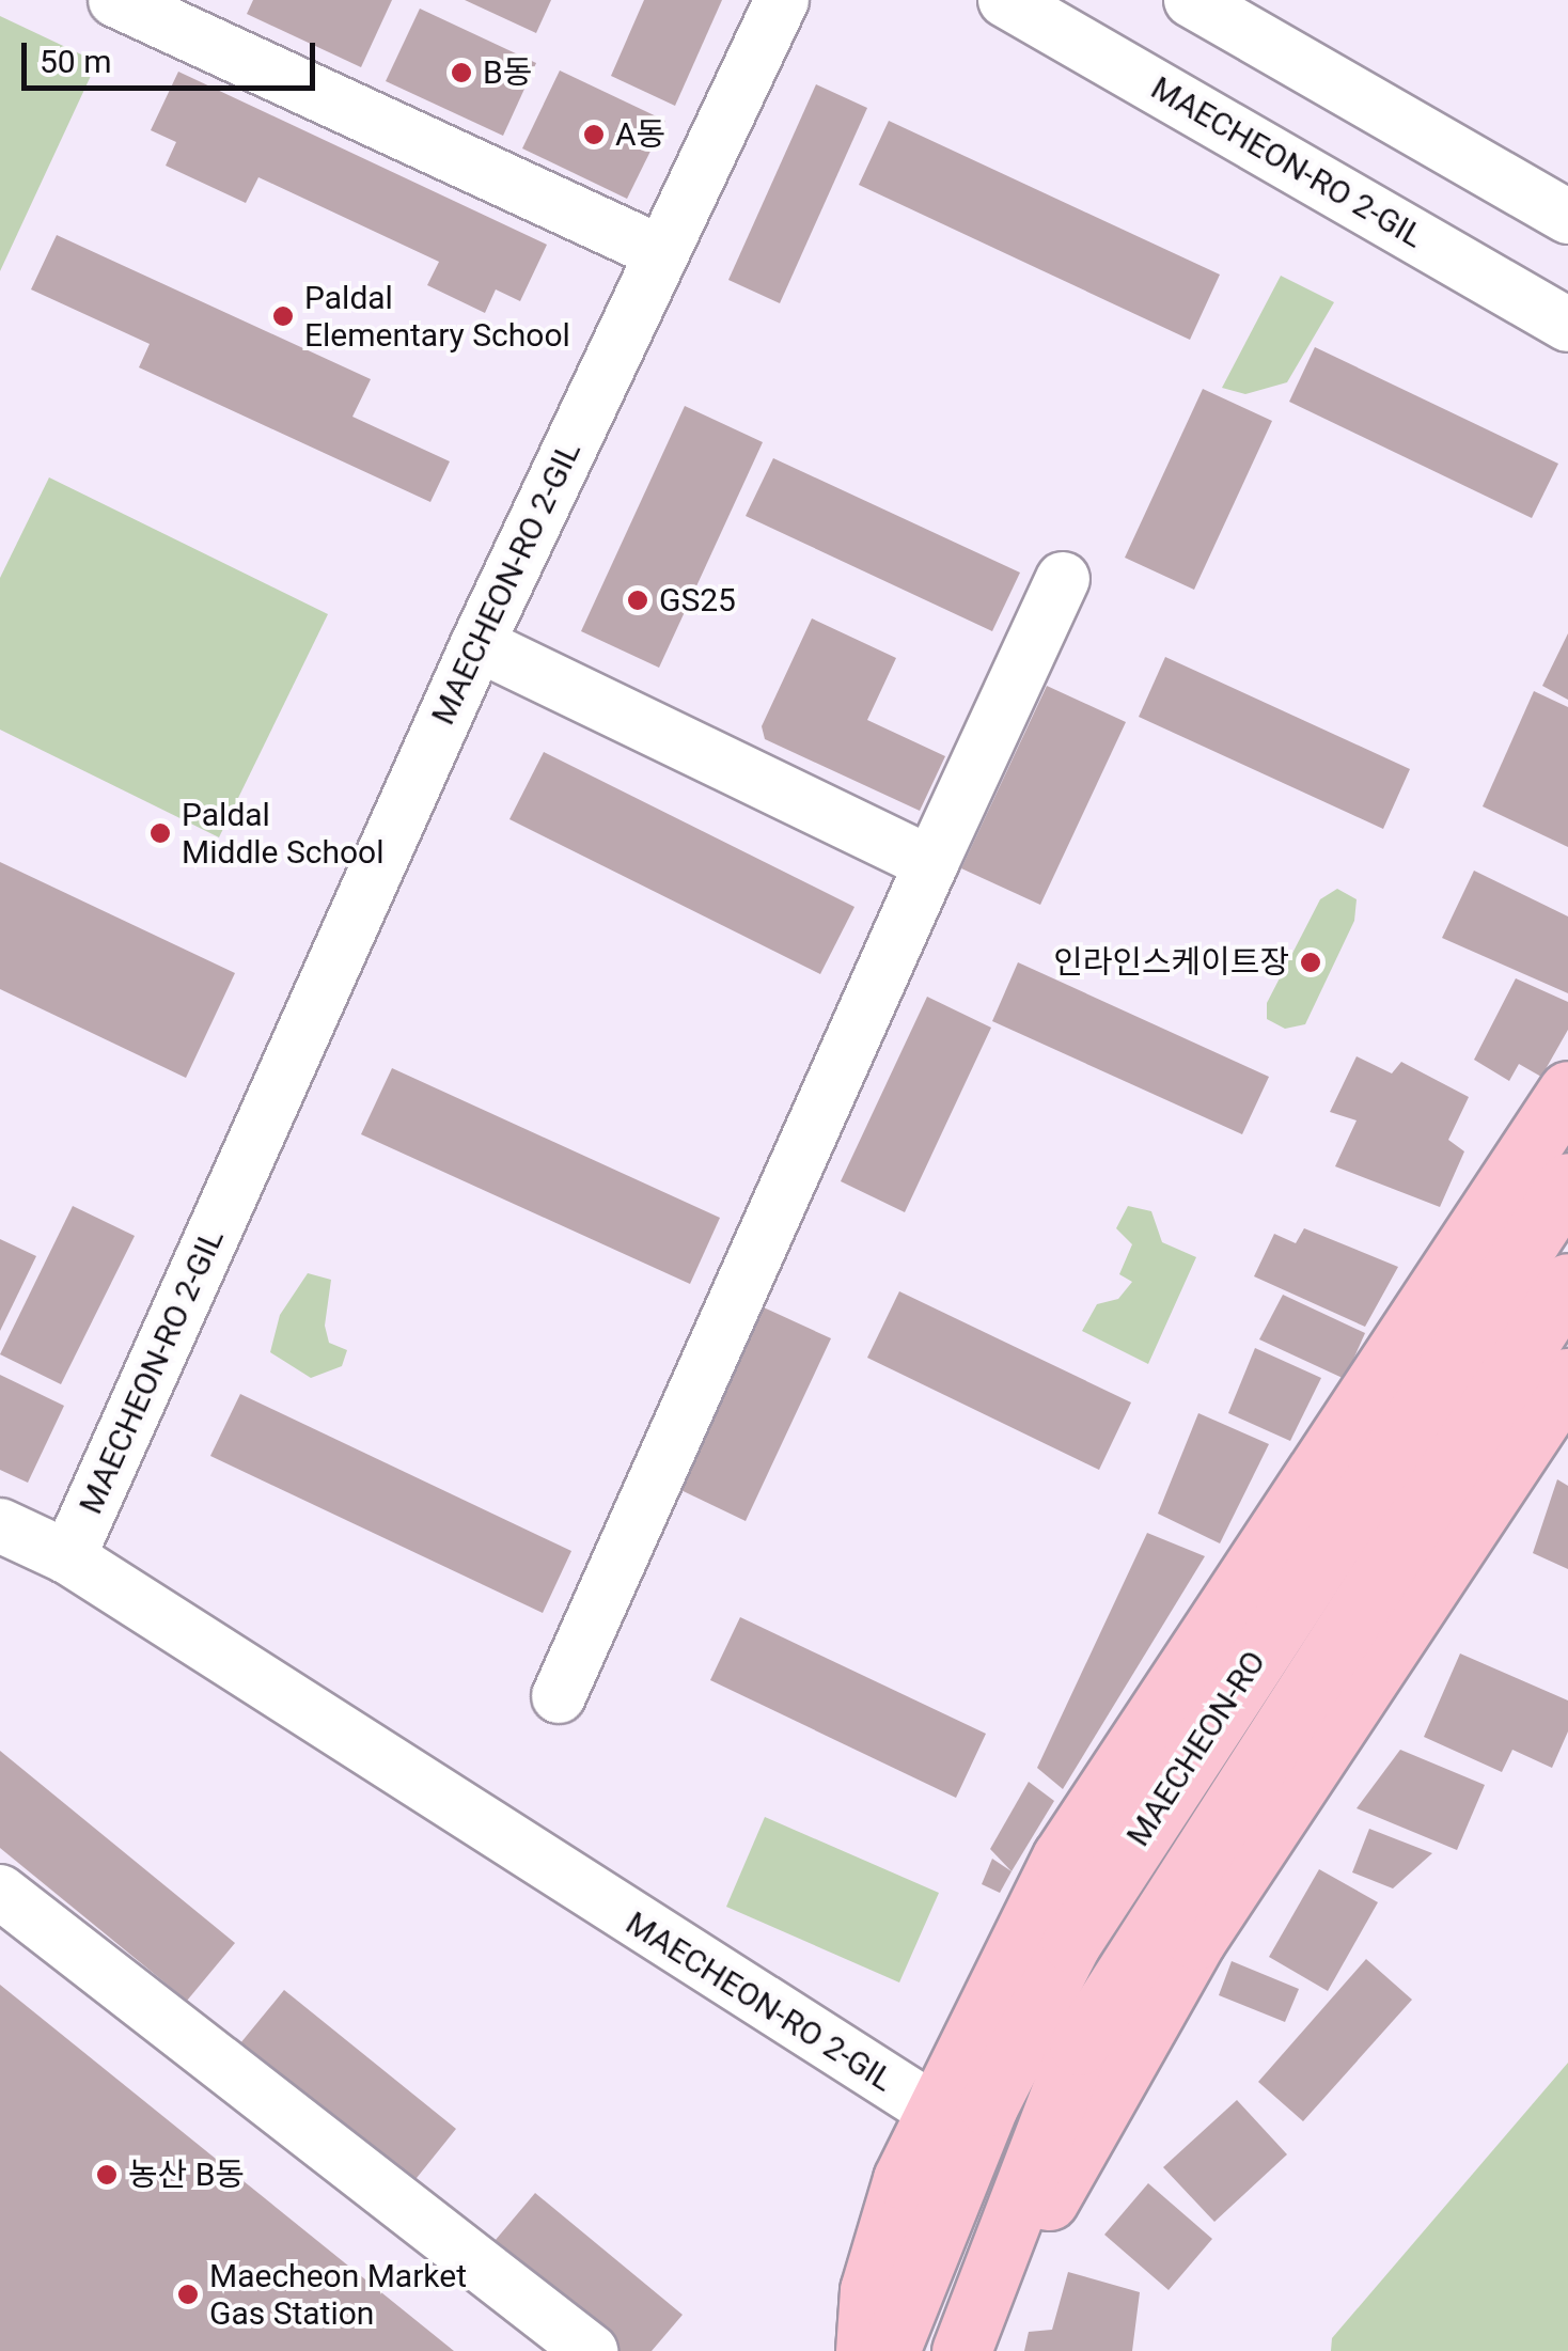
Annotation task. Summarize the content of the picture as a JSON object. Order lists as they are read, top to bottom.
{
  "streets": {
    "main road": ["MAECHEON-RO"],
    "street": ["MAECHEON-RO 2-GIL"]
  },
  "places": [
    "B동",
    "A동",
    "Paldal Elementary School",
    "GS25",
    "Paldal Middle School",
    "인라인스케이트장",
    "농산 B동",
    "Maecheon Market Gas Station"
  ],
  "scale_bar": "50 m"
}
